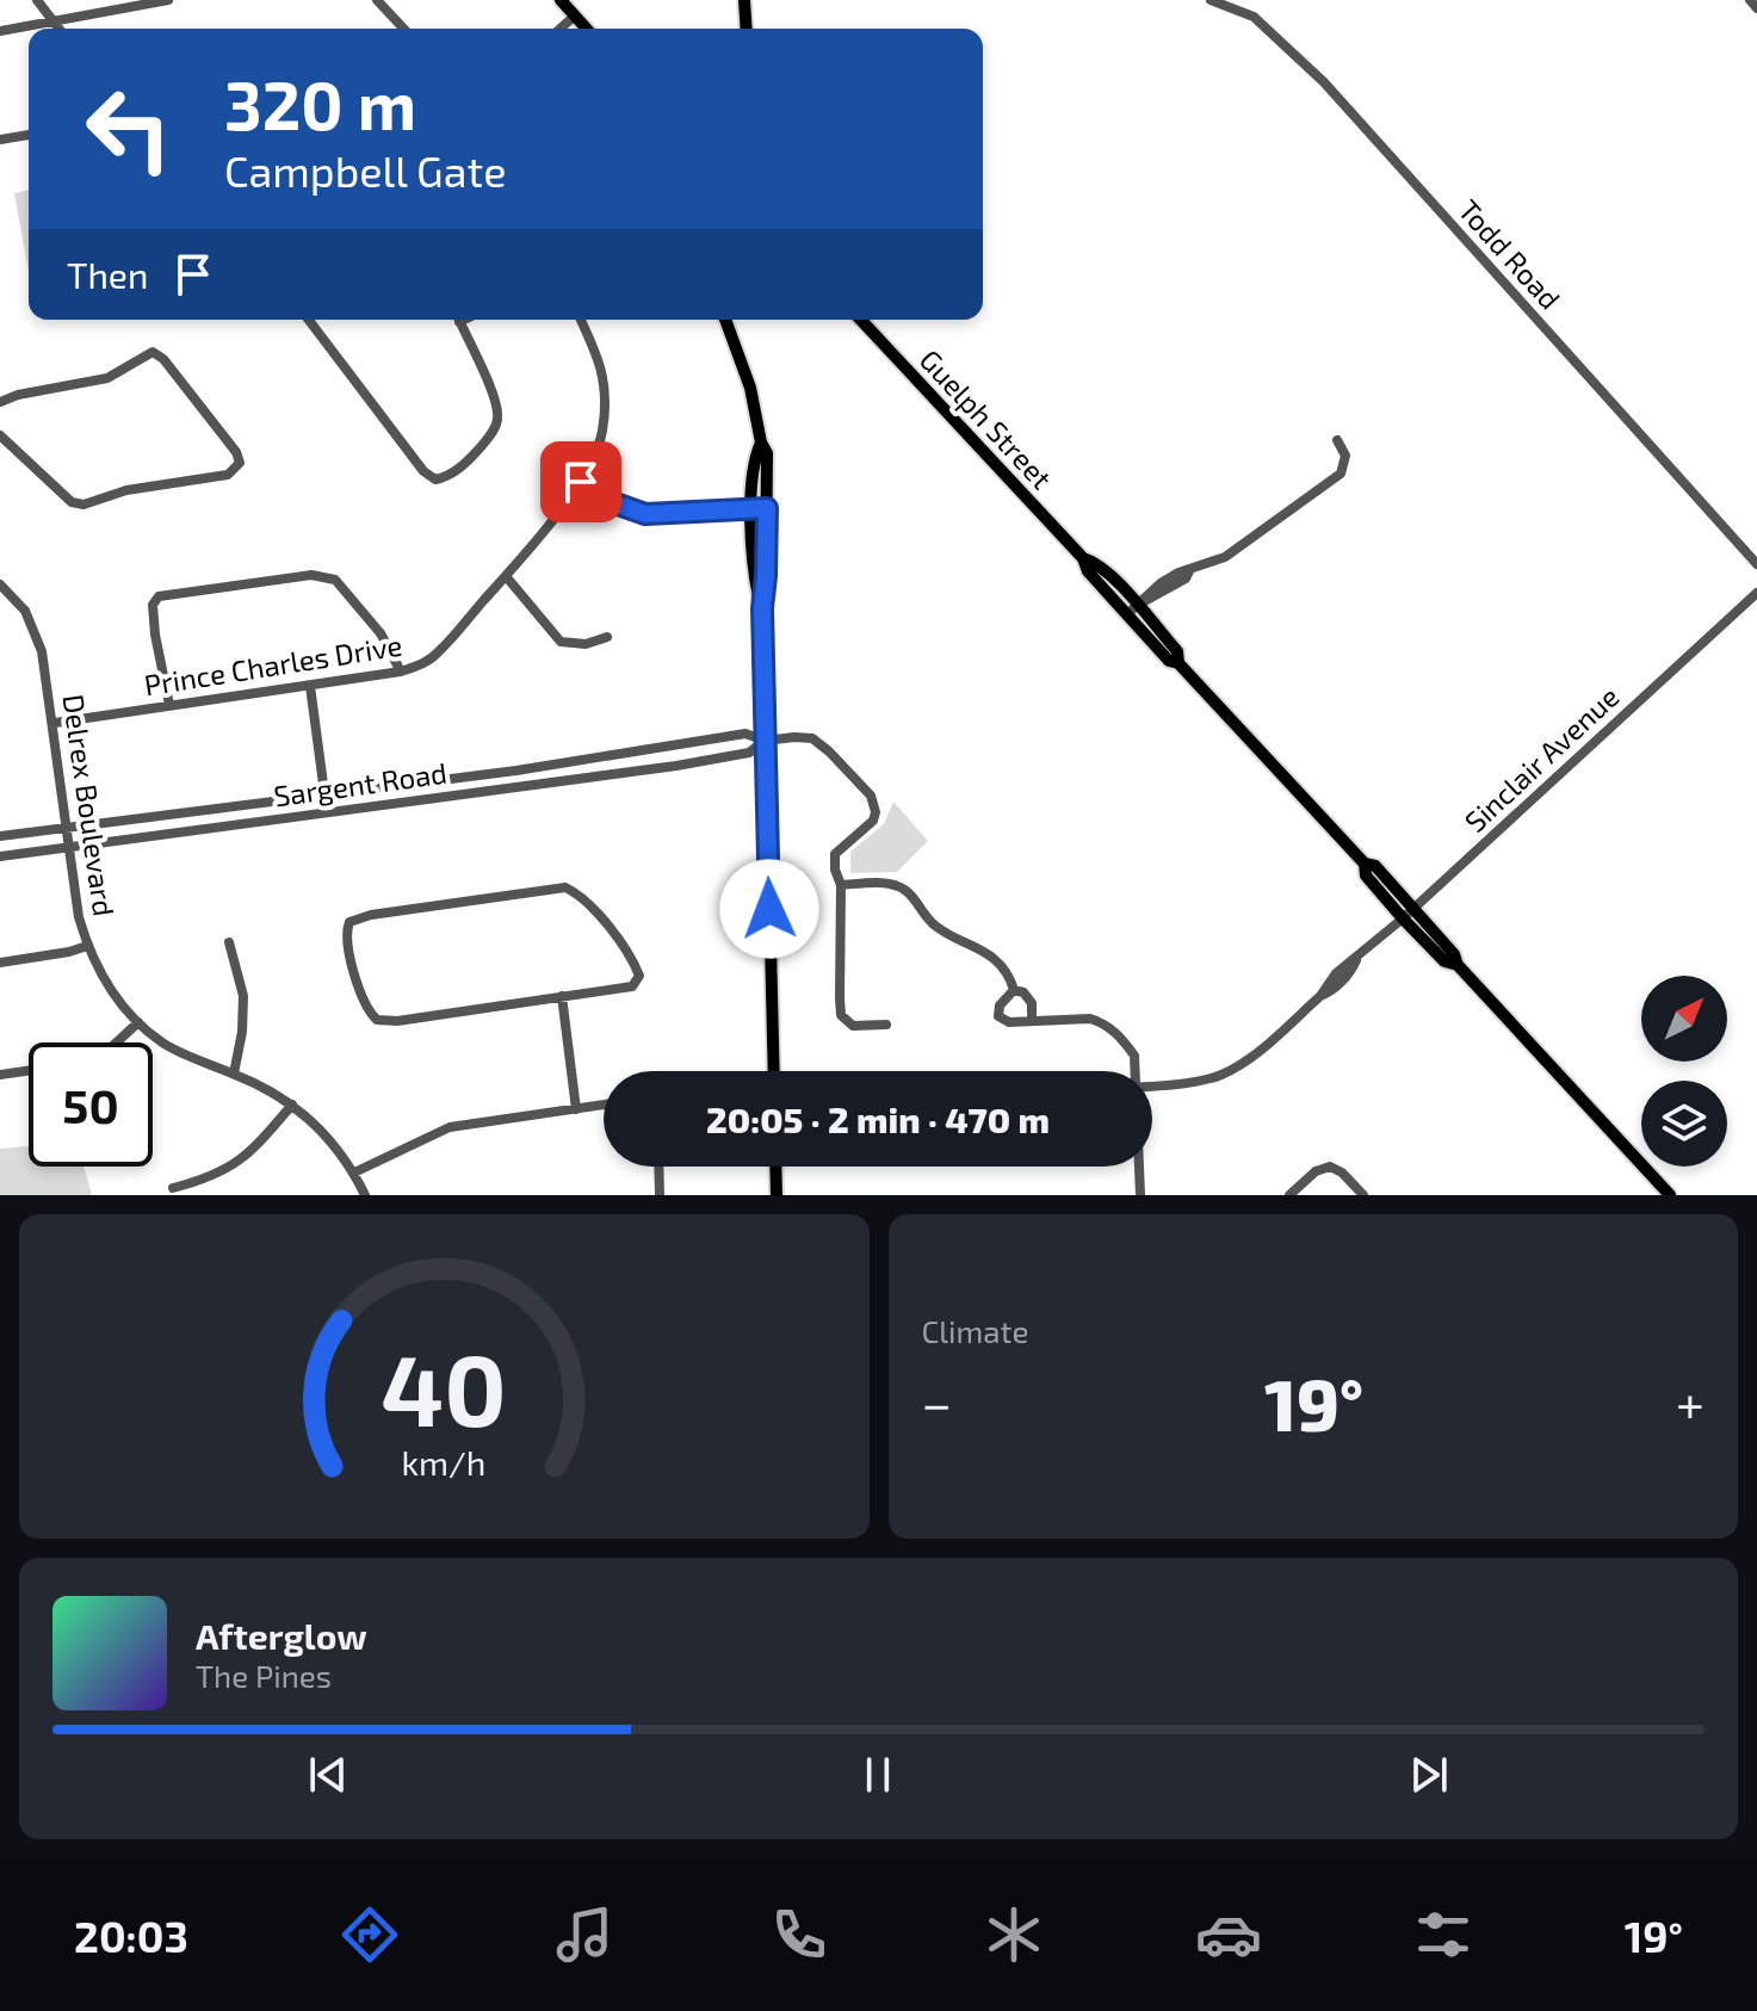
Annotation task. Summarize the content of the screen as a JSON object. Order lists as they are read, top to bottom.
{
  "streets": {
    "main road": ["Guelph Street"],
    "street": [
      "Todd Road",
      "Prince Charles Drive",
      "Sinclair Avenue",
      "Sargent Road",
      "Delrex Boulevard"
    ]
  },
  "crossings": [
    ["Guelph Street", "Sinclair Avenue"],
    ["Prince Charles Drive", "Delrex Boulevard"],
    ["Sargent Road", "Delrex Boulevard"]
  ],
  "north": "top right",
  "page": {
    "turn": ["320 m", "Campbell Gate"],
    "then": "Then",
    "limit": "50",
    "trip": "20:05 · 2 min · 470 m",
    "tile": "Climate",
    "heat": ["−", "19°", "+"],
    "song": ["Afterglow", "The Pines"],
    "tabs": ["20:03", "19°"],
    "gauge": ["40", "km/h"]
  }
}
